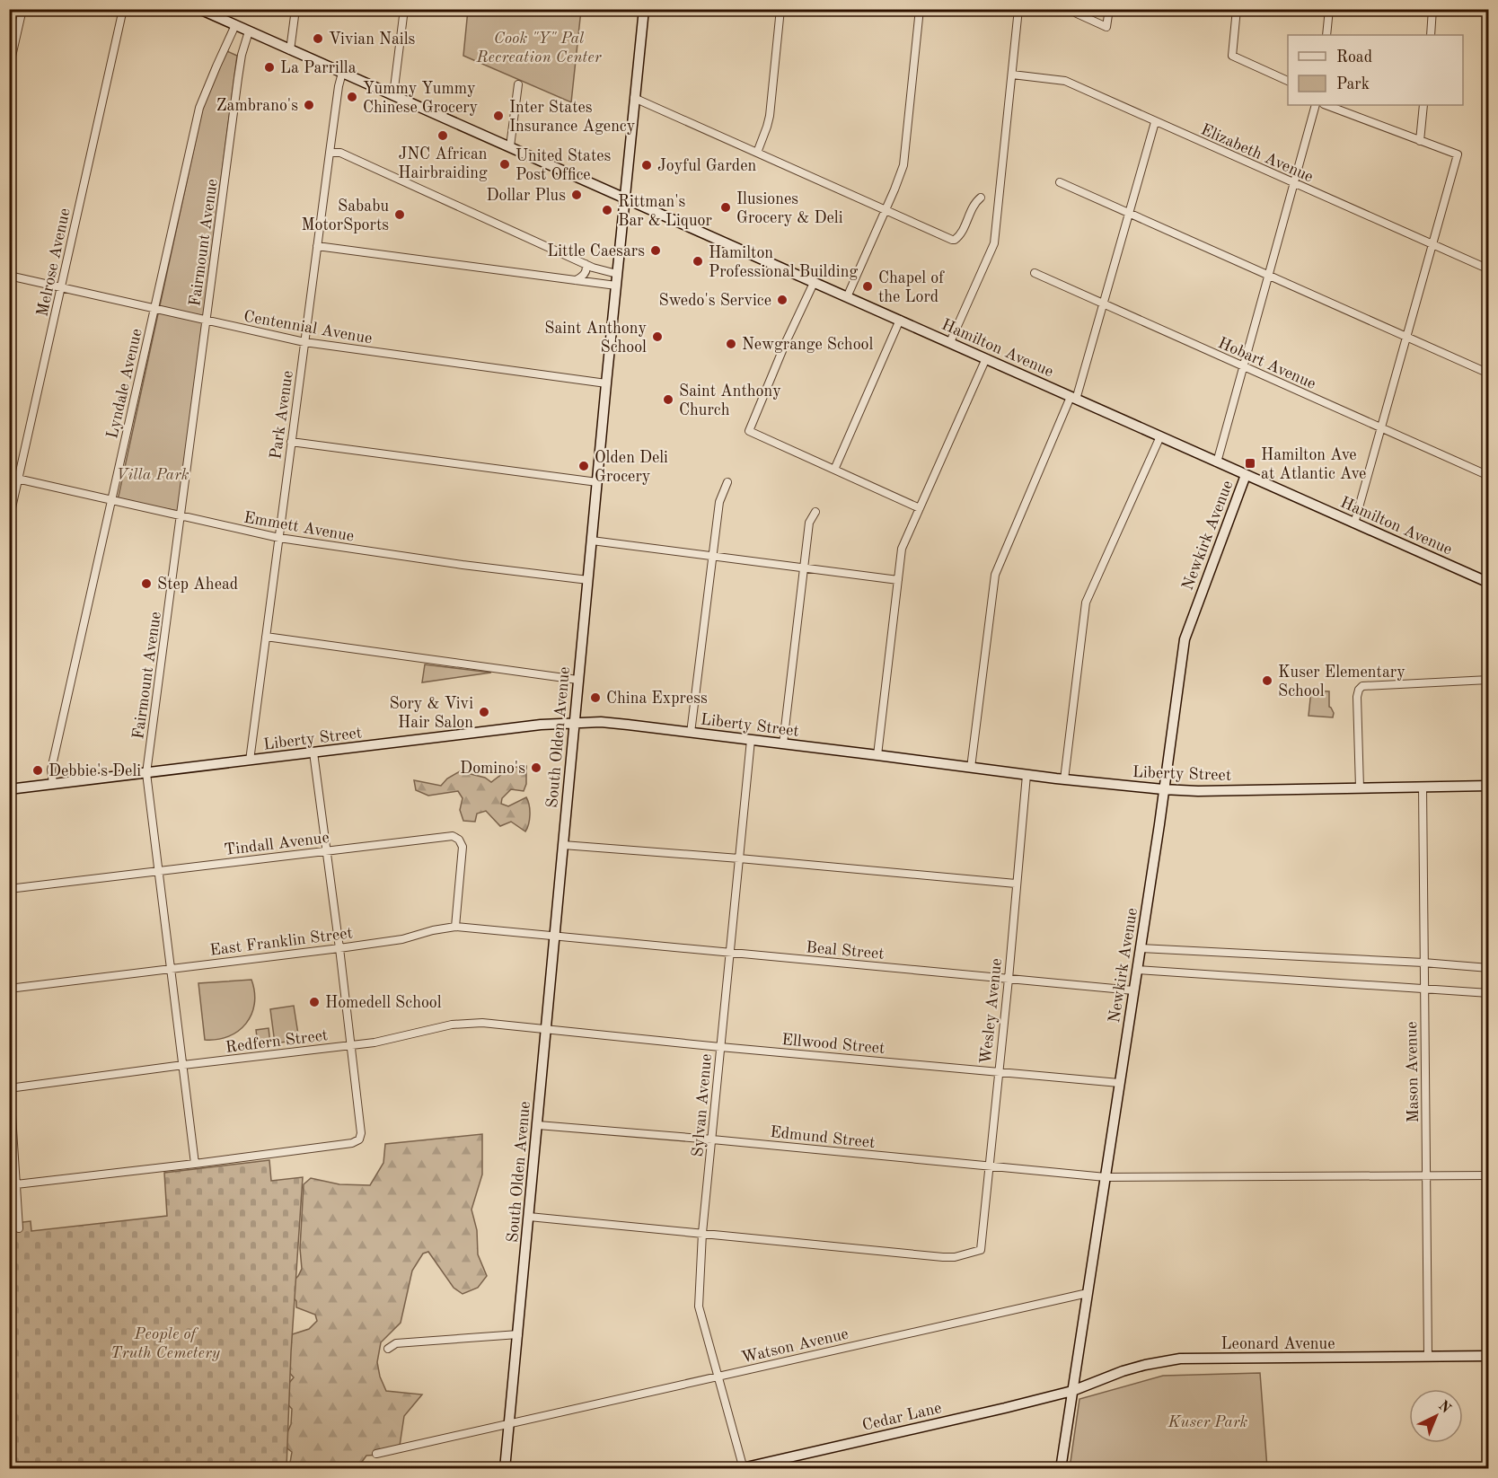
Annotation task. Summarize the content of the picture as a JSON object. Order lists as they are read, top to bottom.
{
  "streets": {
    "street": [
      "Elizabeth Avenue",
      "Fairmount Avenue",
      "Melrose Avenue",
      "Centennial Avenue",
      "Hamilton Avenue",
      "Hobart Avenue",
      "Lyndale Avenue",
      "Park Avenue",
      "Emmett Avenue",
      "Newkirk Avenue",
      "Liberty Street",
      "South Olden Avenue",
      "Tindall Avenue",
      "East Franklin Street",
      "Beal Street",
      "Wesley Avenue",
      "Redfern Street",
      "Ellwood Street",
      "Mason Avenue",
      "Sylvan Avenue",
      "Edmund Street",
      "Leonard Avenue",
      "Watson Avenue",
      "Cedar Lane"
    ]
  },
  "crossings": [
    ["Fairmount Avenue", "Centennial Avenue"],
    ["Fairmount Avenue", "Hamilton Avenue"],
    ["Fairmount Avenue", "Emmett Avenue"],
    ["Fairmount Avenue", "Liberty Street"],
    ["Fairmount Avenue", "Tindall Avenue"],
    ["Fairmount Avenue", "East Franklin Street"],
    ["Fairmount Avenue", "Redfern Street"],
    ["Melrose Avenue", "Centennial Avenue"],
    ["Melrose Avenue", "Emmett Avenue"],
    ["Centennial Avenue", "Lyndale Avenue"],
    ["Centennial Avenue", "Park Avenue"],
    ["Centennial Avenue", "South Olden Avenue"],
    ["Hamilton Avenue", "Lyndale Avenue"],
    ["Hamilton Avenue", "Park Avenue"],
    ["Hamilton Avenue", "Newkirk Avenue"],
    ["Hamilton Avenue", "South Olden Avenue"],
    ["Lyndale Avenue", "Emmett Avenue"],
    ["Lyndale Avenue", "Liberty Street"],
    ["Park Avenue", "Emmett Avenue"],
    ["Park Avenue", "Liberty Street"],
    ["Emmett Avenue", "South Olden Avenue"],
    ["Newkirk Avenue", "Liberty Street"],
    ["Newkirk Avenue", "Beal Street"],
    ["Newkirk Avenue", "Ellwood Street"],
    ["Newkirk Avenue", "Edmund Street"],
    ["Newkirk Avenue", "Leonard Avenue"],
    ["Newkirk Avenue", "Watson Avenue"],
    ["Newkirk Avenue", "Cedar Lane"],
    ["Liberty Street", "South Olden Avenue"],
    ["Liberty Street", "Wesley Avenue"],
    ["Liberty Street", "Mason Avenue"],
    ["Liberty Street", "Sylvan Avenue"],
    ["South Olden Avenue", "East Franklin Street"],
    ["South Olden Avenue", "Beal Street"],
    ["South Olden Avenue", "Redfern Street"],
    ["South Olden Avenue", "Ellwood Street"],
    ["South Olden Avenue", "Edmund Street"],
    ["South Olden Avenue", "Watson Avenue"],
    ["Tindall Avenue", "East Franklin Street"],
    ["East Franklin Street", "Beal Street"],
    ["Beal Street", "Wesley Avenue"],
    ["Beal Street", "Sylvan Avenue"],
    ["Wesley Avenue", "Ellwood Street"],
    ["Wesley Avenue", "Sylvan Avenue"],
    ["Wesley Avenue", "Edmund Street"],
    ["Redfern Street", "Ellwood Street"],
    ["Ellwood Street", "Sylvan Avenue"],
    ["Mason Avenue", "Edmund Street"],
    ["Mason Avenue", "Leonard Avenue"],
    ["Sylvan Avenue", "Edmund Street"],
    ["Sylvan Avenue", "Watson Avenue"],
    ["Sylvan Avenue", "Cedar Lane"],
    ["Leonard Avenue", "Cedar Lane"]
  ],
  "parks": [
    "Cook \"Y\" Pal Recreation Center",
    "Villa Park",
    "People of Truth Cemetery",
    "Kuser Park"
  ],
  "places": {
    "other": [
      "Vivian Nails",
      "La Parrilla",
      "Yummy Yummy Chinese Grocery",
      "Zambrano's",
      "Inter States Insurance Agency",
      "JNC African Hairbraiding",
      "United States Post Office",
      "Joyful Garden",
      "Dollar Plus",
      "Ilusiones Grocery & Deli",
      "Rittman's Bar & Liquor",
      "Sababu MotorSports",
      "Little Caesars",
      "Hamilton Professional Building",
      "Chapel of the Lord",
      "Swedo's Service",
      "Saint Anthony School",
      "Newgrange School",
      "Saint Anthony Church",
      "Olden Deli Grocery",
      "Step Ahead",
      "Kuser Elementary School",
      "China Express",
      "Sory & Vivi Hair Salon",
      "Domino's",
      "Debbie's Deli",
      "Homedell School"
    ],
    "transit": ["Hamilton Ave at Atlantic Ave"]
  },
  "legend": ["Road", "Park"],
  "north": "top right"
}
